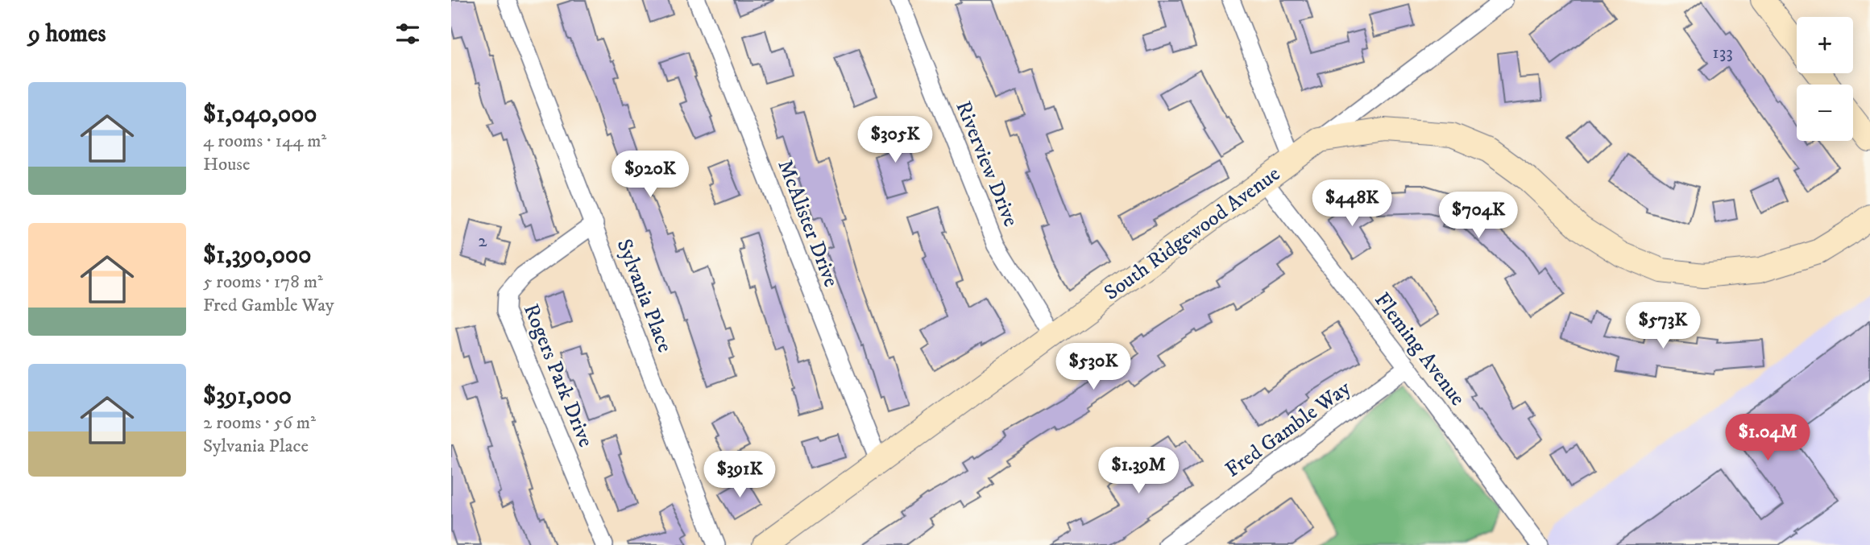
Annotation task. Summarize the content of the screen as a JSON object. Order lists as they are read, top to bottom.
{
  "streets": {
    "street": [
      "Riverview Drive",
      "McAlister Drive",
      "South Ridgewood Avenue",
      "Sylvania Place",
      "Fleming Avenue",
      "Rogers Park Drive",
      "Fred Gamble Way"
    ]
  },
  "crossings": [
    ["Riverview Drive", "South Ridgewood Avenue"],
    ["McAlister Drive", "South Ridgewood Avenue"],
    ["South Ridgewood Avenue", "Fleming Avenue"],
    ["Sylvania Place", "Rogers Park Drive"],
    ["Fleming Avenue", "Fred Gamble Way"]
  ],
  "house_numbers": ["133", "2"],
  "page": {
    "heading": "9 homes",
    "map_buttons": ["+", "−"],
    "list": [
      {
        "name": "$1,040,000",
        "note": "4 rooms · 144 m² · House"
      },
      {
        "name": "$1,390,000",
        "note": "5 rooms · 178 m² · Fred Gamble Way"
      },
      {
        "name": "$391,000",
        "note": "2 rooms · 56 m² · Sylvania Place"
      }
    ],
    "price": [
      "$305K",
      "$920K",
      "$448K",
      "$704K",
      "$573K",
      "$530K",
      "$1.04M",
      "$1.39M",
      "$391K"
    ]
  }
}
